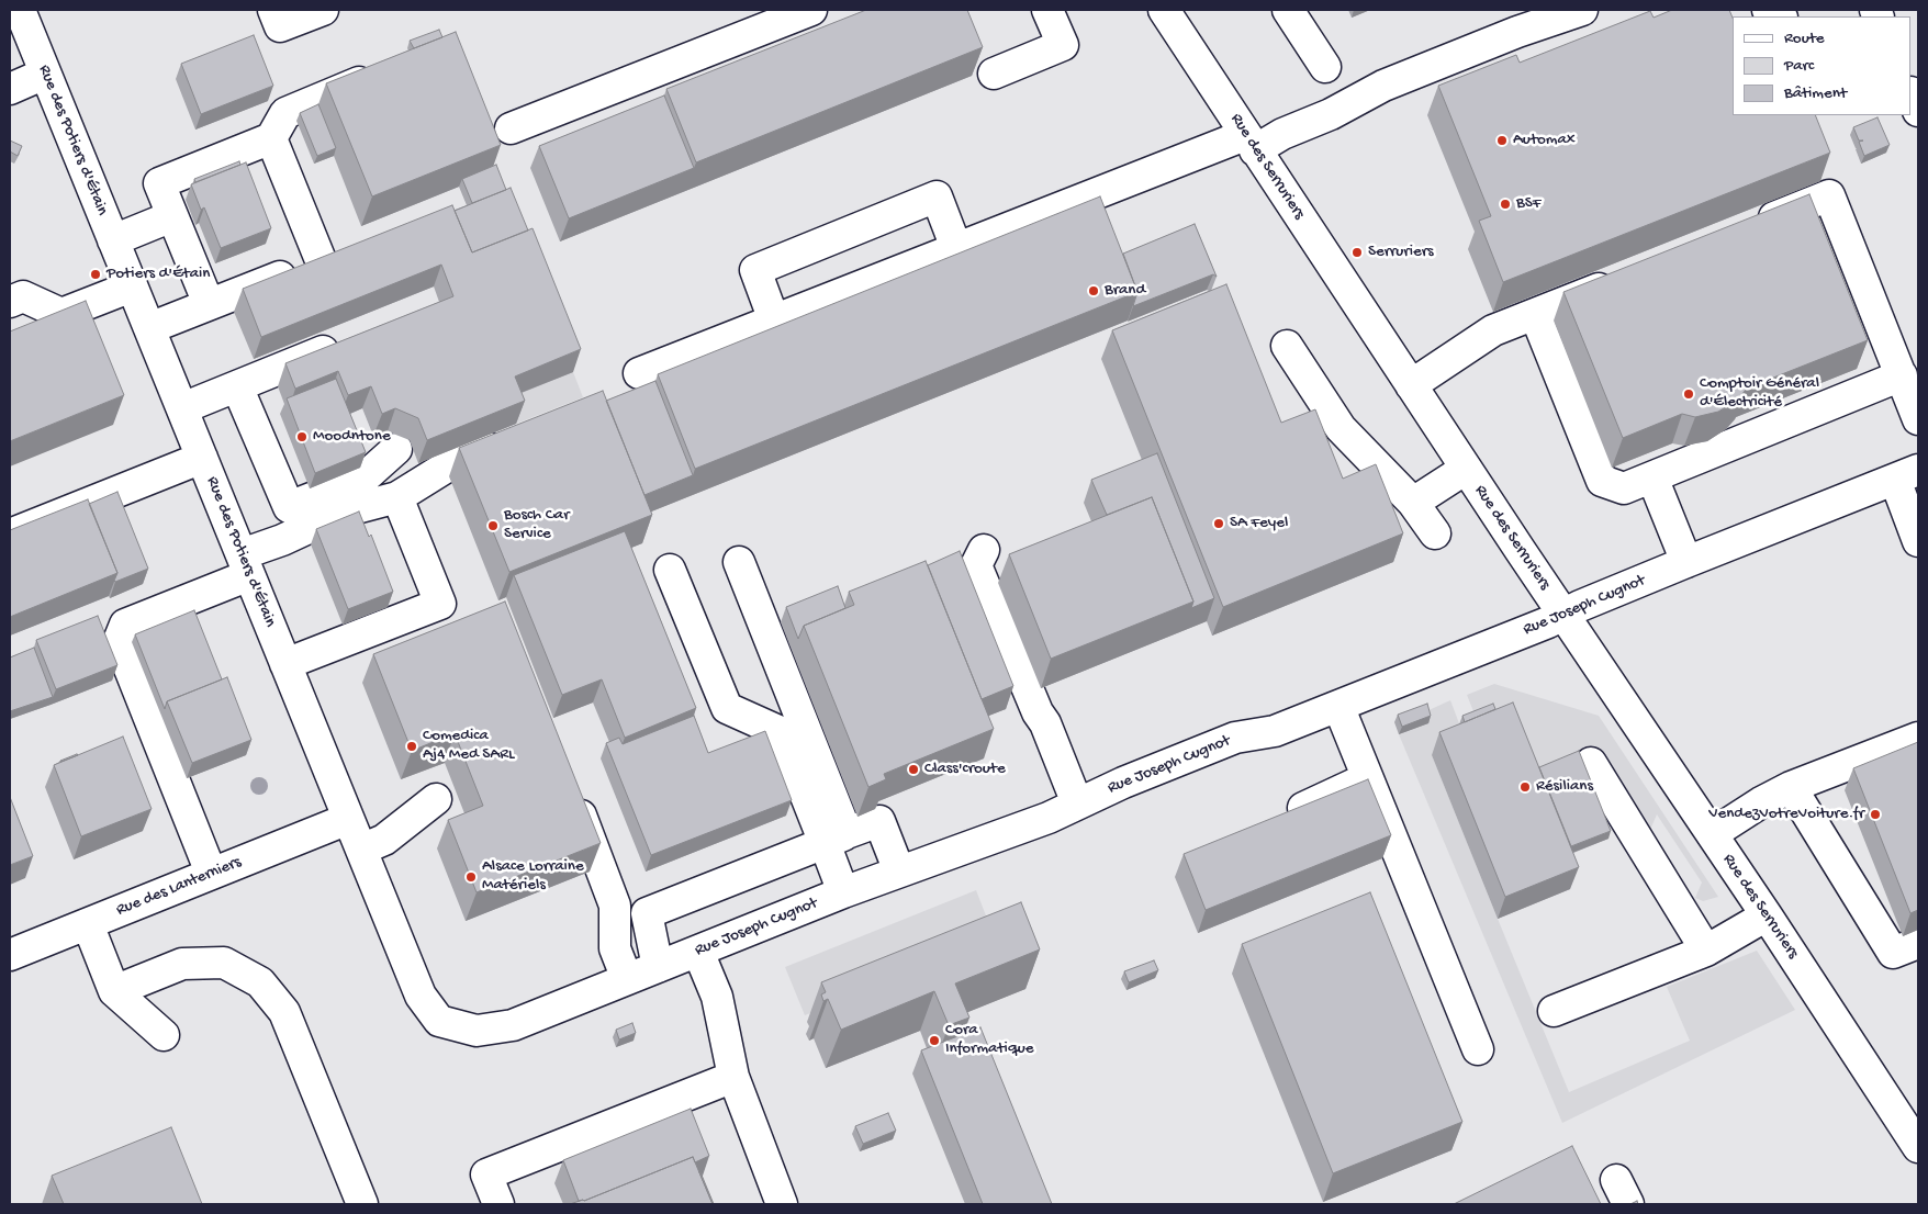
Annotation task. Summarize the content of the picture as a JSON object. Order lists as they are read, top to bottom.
{
  "streets": {
    "street": [
      "Rue des Potiers d'Étain",
      "Rue des Serruriers",
      "Rue Joseph Cugnot",
      "Rue des Lanterniers"
    ]
  },
  "crossings": [
    ["Rue des Potiers d'Étain", "Rue Joseph Cugnot"],
    ["Rue des Potiers d'Étain", "Rue des Lanterniers"],
    ["Rue des Serruriers", "Rue Joseph Cugnot"]
  ],
  "places": [
    "Automax",
    "BSF",
    "Serruriers",
    "Potiers d'Étain",
    "Brand",
    "Comptoir Général d'Électricité",
    "Moodntone",
    "SA Feyel",
    "Bosch Car Service",
    "Comedica Aj4 Med SARL",
    "Class'croute",
    "Résilians",
    "VendezVotreVoiture.fr",
    "Alsace Lorraine Matériels",
    "Cora Informatique"
  ],
  "legend": ["Route", "Parc", "Bâtiment"]
}
